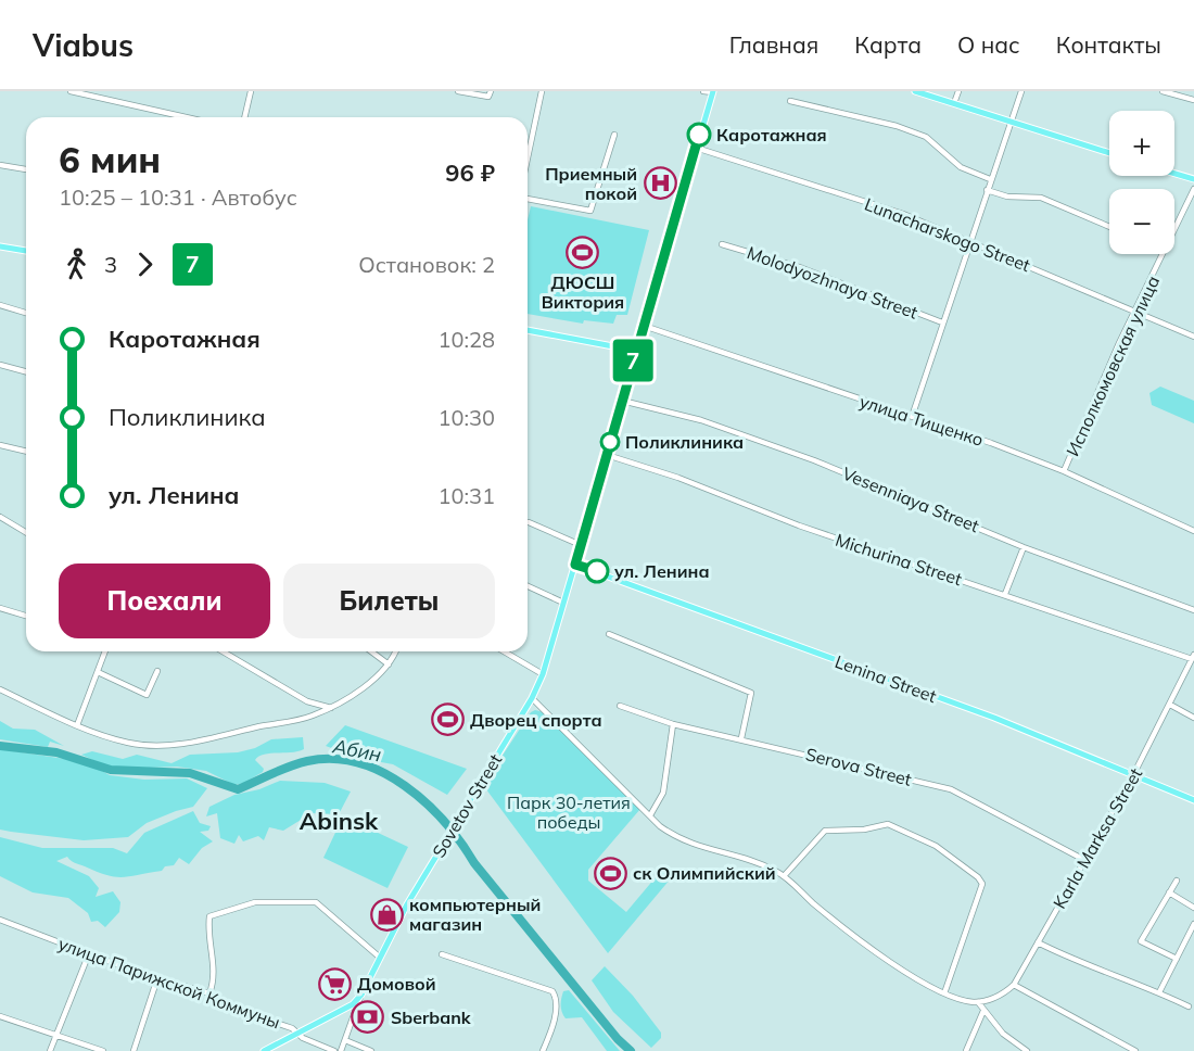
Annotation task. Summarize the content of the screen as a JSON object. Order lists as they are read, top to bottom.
{
  "streets": {
    "main road": ["Lenina Street", "Sovetov Street"],
    "street": [
      "Lunacharskogo Street",
      "Molodyozhnaya Street",
      "Исполкомовская улица",
      "улица Тищенко",
      "Vesenniaya Street",
      "Michurina Street",
      "Serova Street",
      "Karla Marksa Street",
      "улица Парижской Коммуны"
    ]
  },
  "crossings": [
    ["Lunacharskogo Street", "Исполкомовская улица"],
    ["Lunacharskogo Street", "Sovetov Street"],
    ["Исполкомовская улица", "улица Тищенко"],
    ["улица Тищенко", "Sovetov Street"],
    ["Vesenniaya Street", "Sovetov Street"],
    ["Michurina Street", "Sovetov Street"],
    ["Michurina Street", "Karla Marksa Street"],
    ["Lenina Street", "Sovetov Street"],
    ["Lenina Street", "Karla Marksa Street"],
    ["Serova Street", "Karla Marksa Street"],
    ["Sovetov Street", "улица Парижской Коммуны"]
  ],
  "districts": ["Abinsk"],
  "water": ["Абин"],
  "parks": ["Парк 30-летия победы"],
  "places": {
    "other": ["Каротажная", "Поликлиника", "ул. Ленина"],
    "hospital": ["Приемный покой"],
    "sports": ["ДЮСШ Виктория", "Дворец спорта", "ск Олимпийский"],
    "shop": ["компьютерный магазин"],
    "supermarket": ["Домовой"],
    "bank": ["Sberbank"]
  },
  "lines": ["bus line 7"],
  "page": {
    "header": "Viabus",
    "nav": [
      "Главная",
      "Карта",
      "О нас",
      "Контакты"
    ],
    "on_map": "7",
    "map_buttons": ["+", "−"],
    "heading": ["6 мин", "10:25 – 10:31 · Автобус", "96 ₽"],
    "legs": ["3", "7", "Остановок: 2"],
    "list": [
      {
        "name": "Каротажная",
        "value": "10:28"
      },
      {
        "name": "Поликлиника",
        "value": "10:30"
      },
      {
        "name": "ул. Ленина",
        "value": "10:31"
      }
    ],
    "buttons": ["Поехали", "Билеты"]
  }
}
